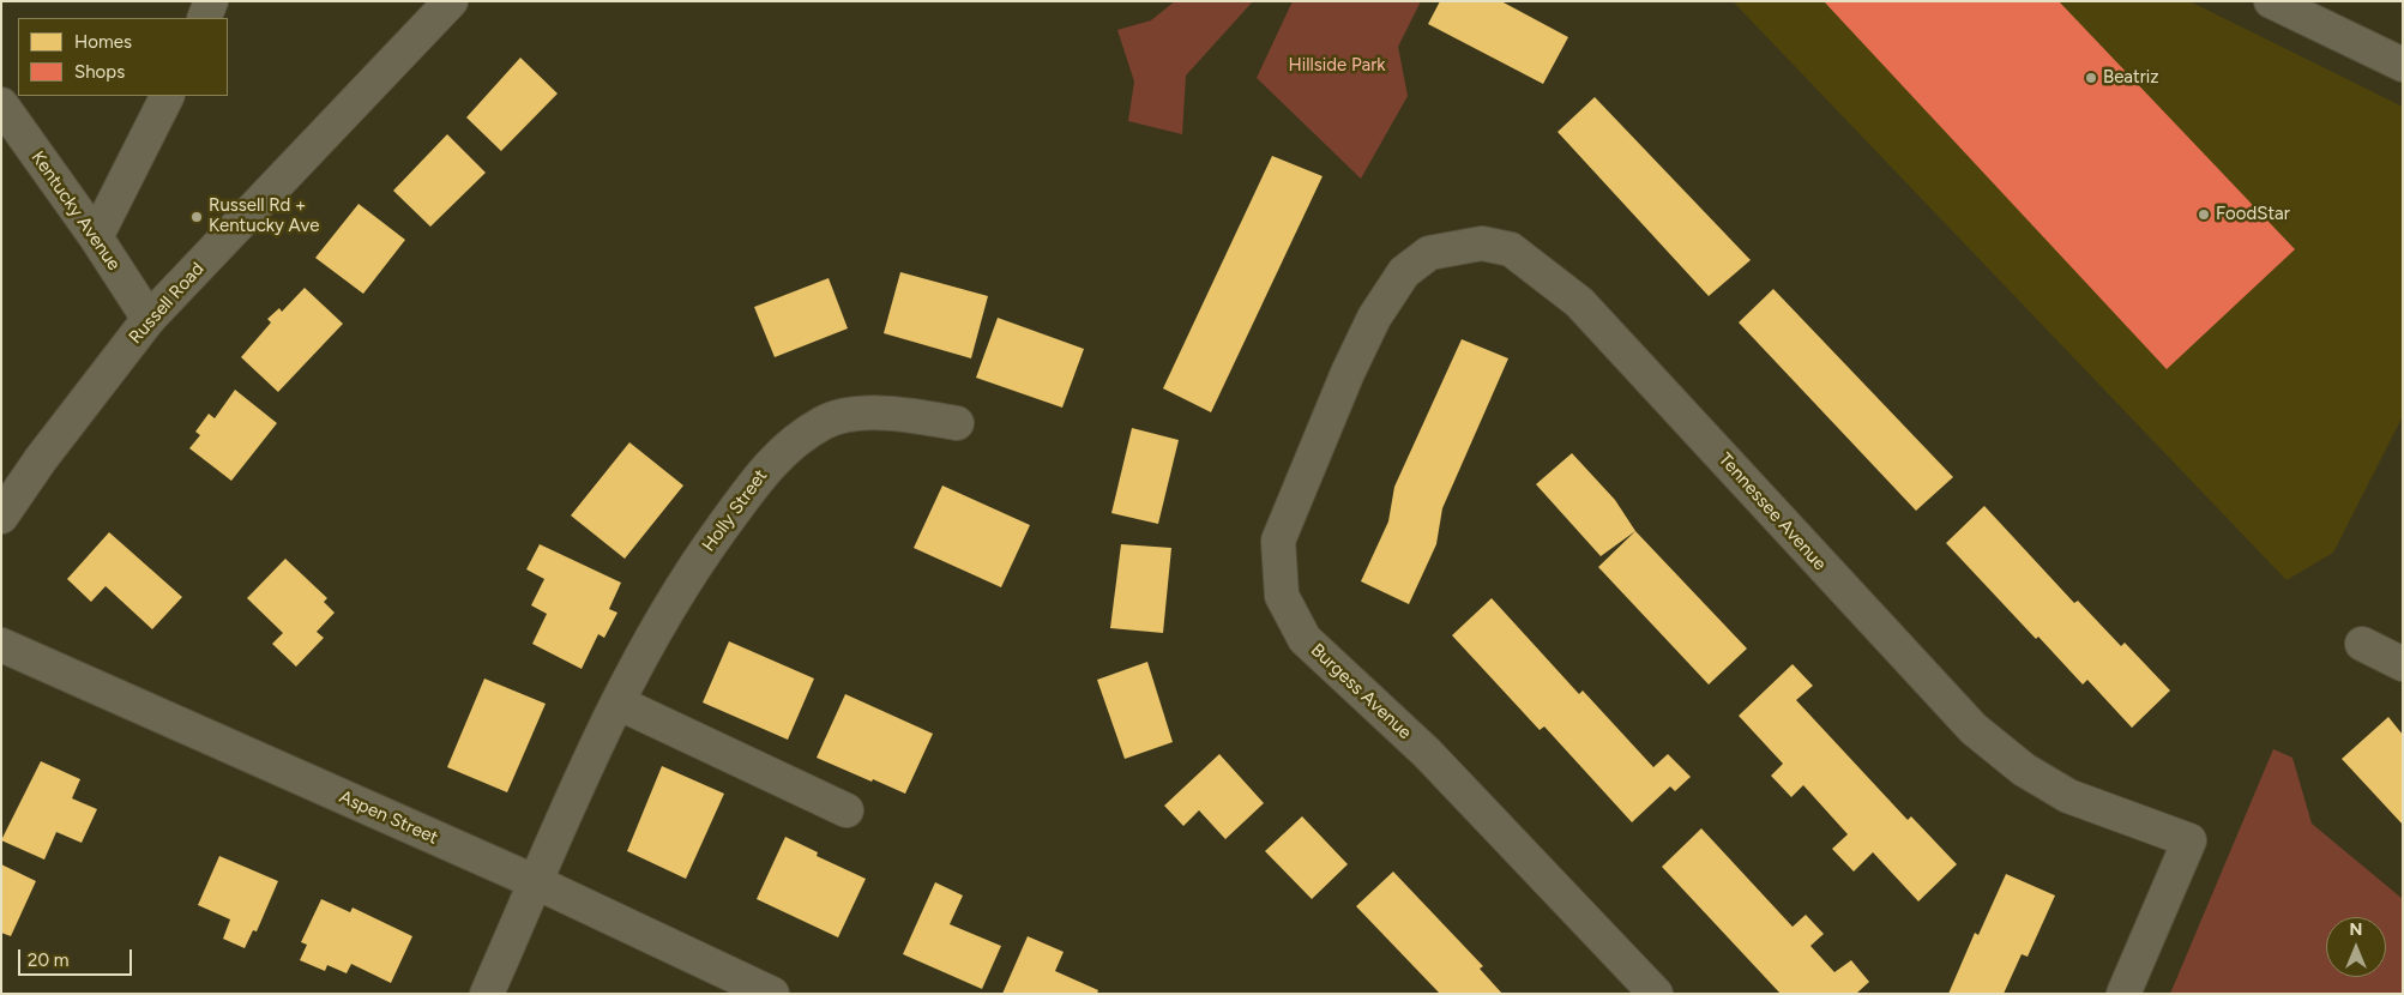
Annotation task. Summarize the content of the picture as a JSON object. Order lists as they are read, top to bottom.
{
  "streets": {
    "street": [
      "Kentucky Avenue",
      "Russell Road",
      "Holly Street",
      "Tennessee Avenue",
      "Burgess Avenue",
      "Aspen Street"
    ]
  },
  "crossings": [
    ["Kentucky Avenue", "Russell Road"],
    ["Holly Street", "Aspen Street"],
    ["Tennessee Avenue", "Burgess Avenue"]
  ],
  "parks": ["Hillside Park"],
  "places": ["Beatriz", "FoodStar", "Russell Rd + Kentucky Ave"],
  "legend": ["Homes", "Shops"],
  "scale_bar": "20 m",
  "north": "top"
}
